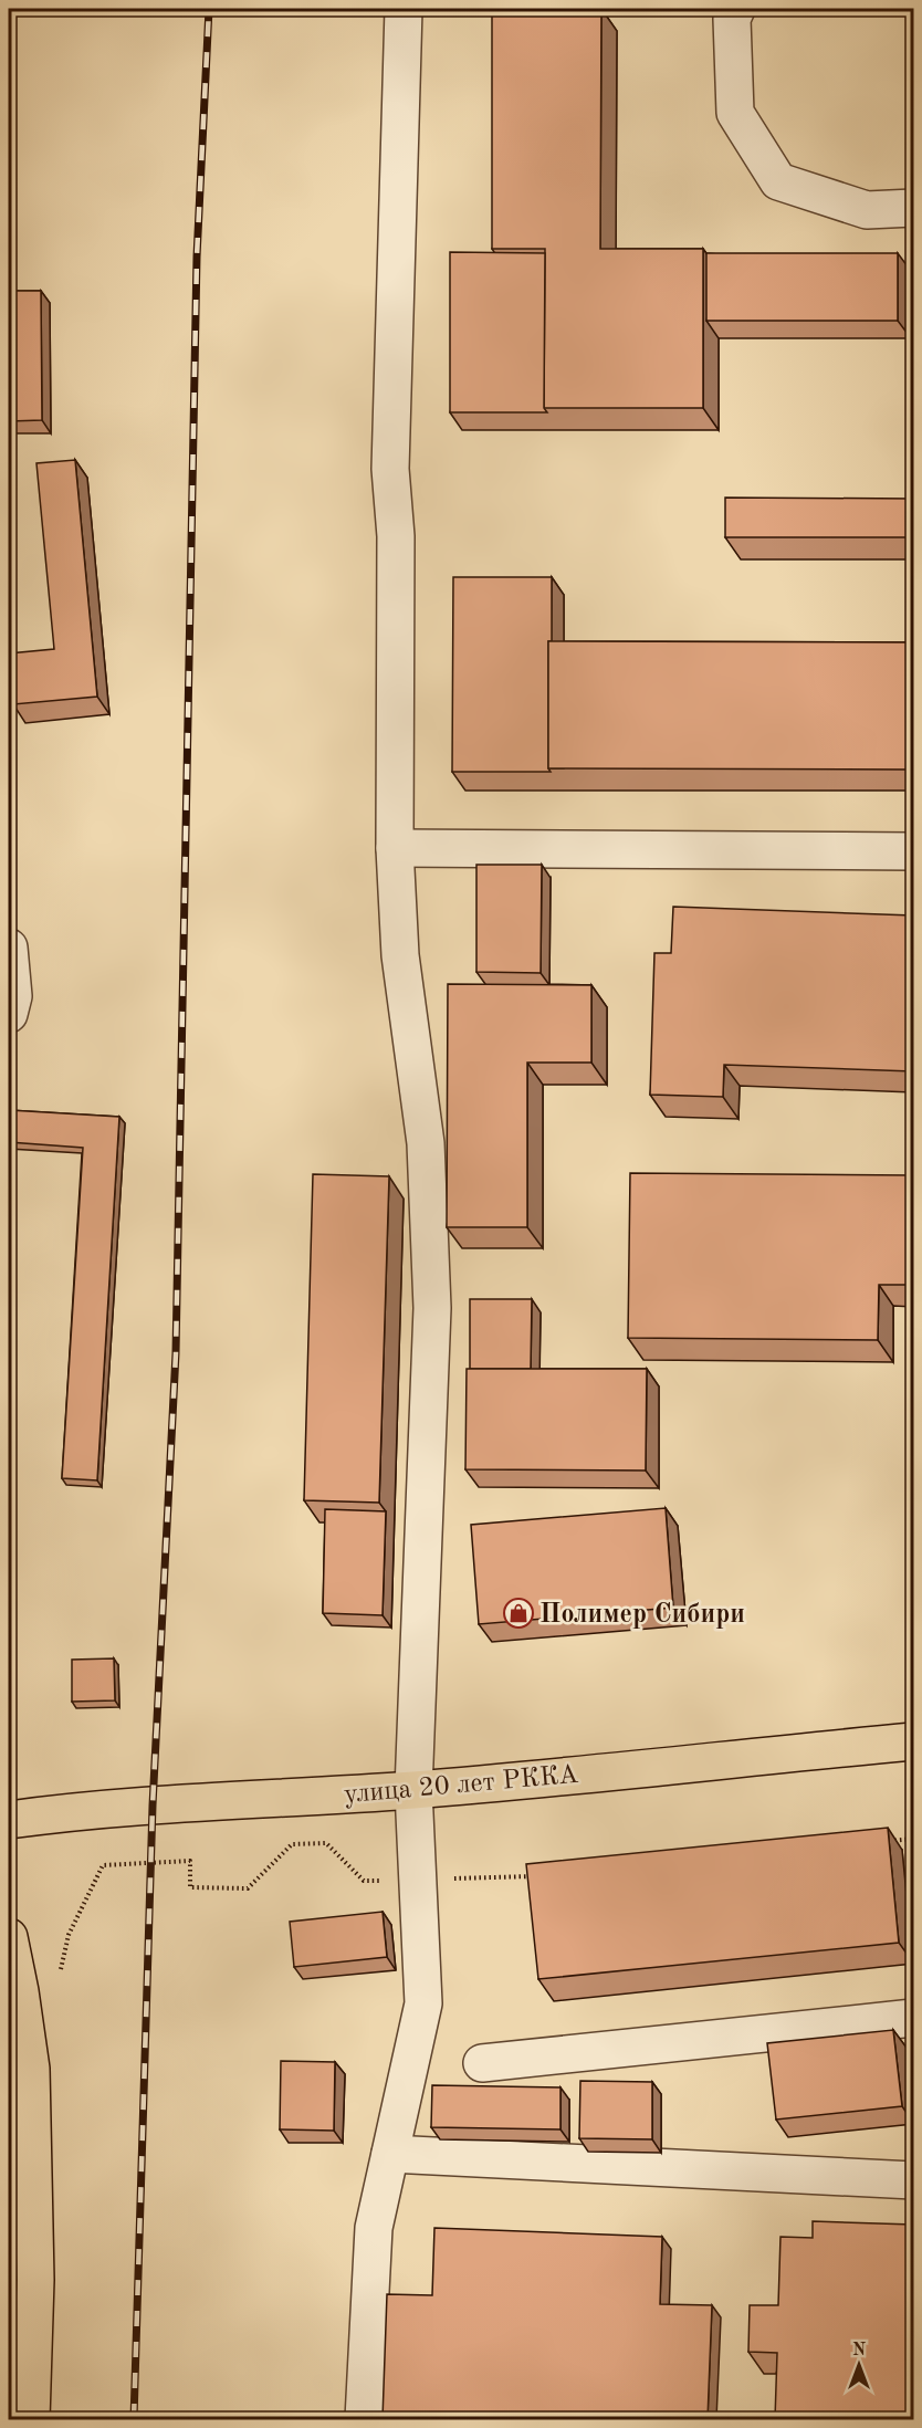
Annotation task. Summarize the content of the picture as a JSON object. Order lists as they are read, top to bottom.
{
  "streets": {
    "main road": ["улица 20 лет РККА"]
  },
  "places": {
    "shop": ["Полимер Сибири"]
  },
  "north": "top"
}
